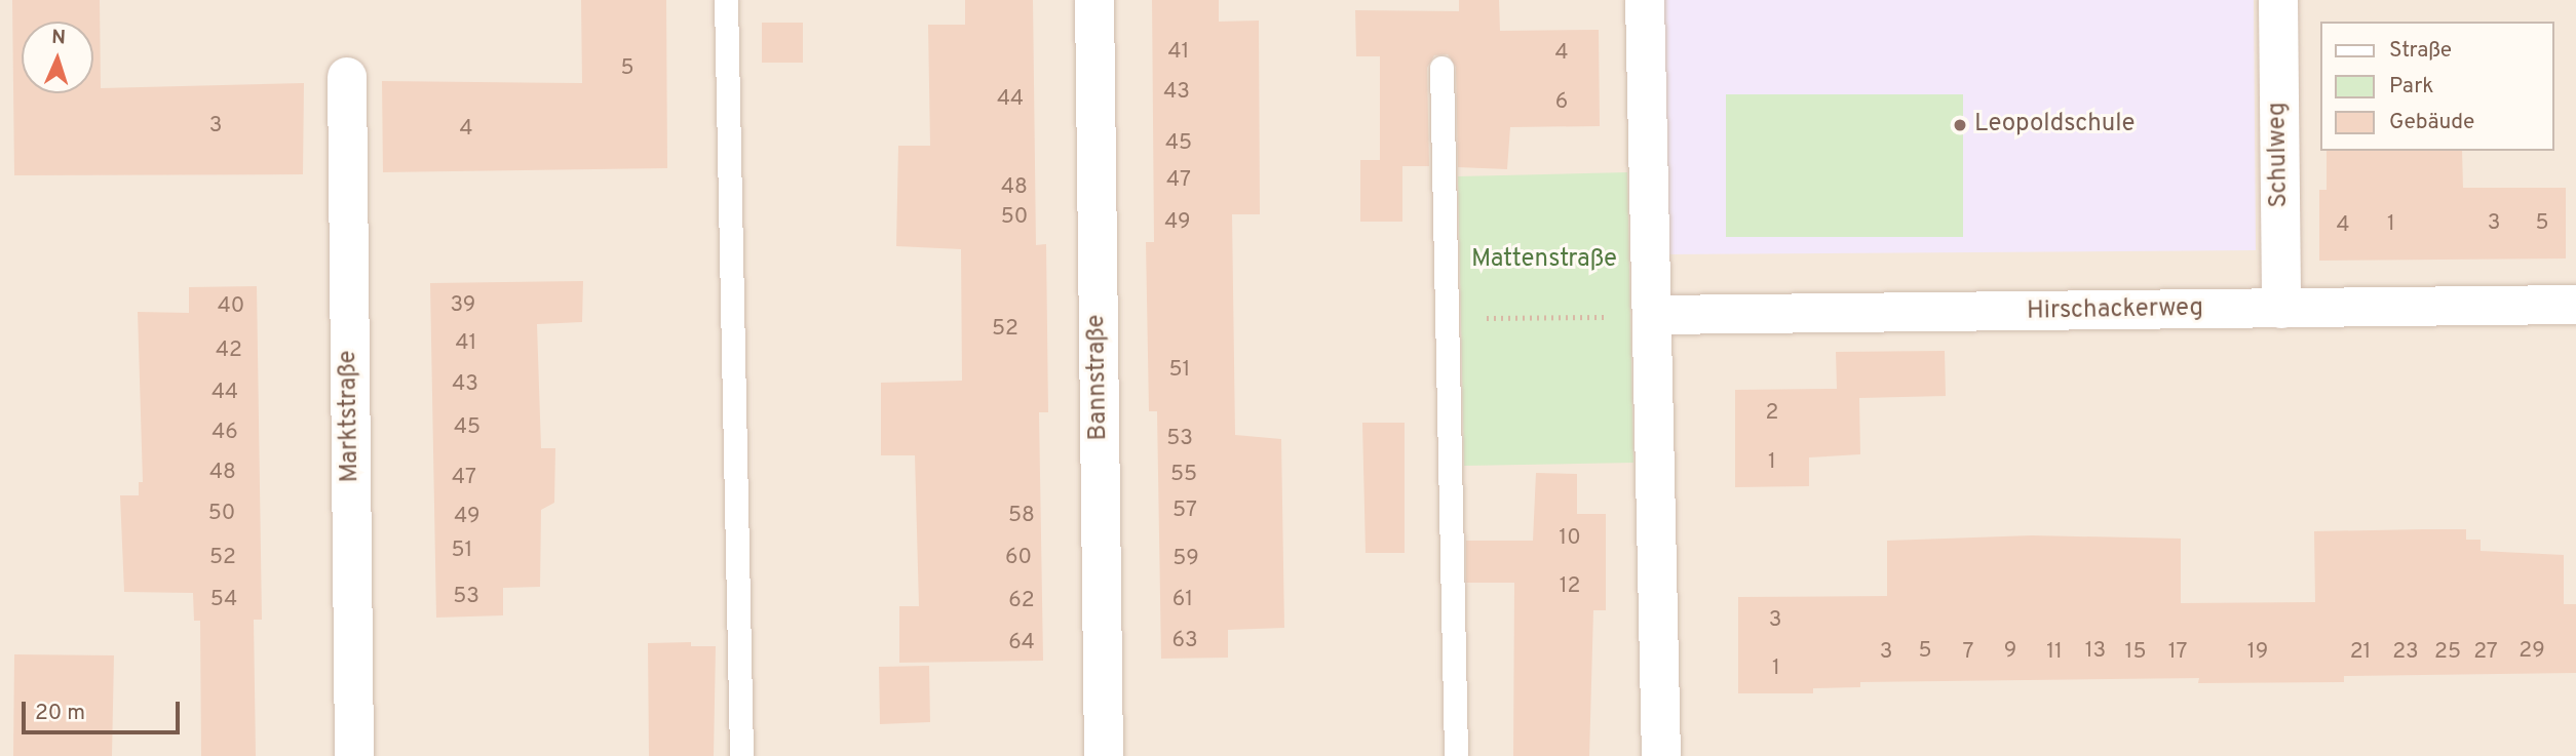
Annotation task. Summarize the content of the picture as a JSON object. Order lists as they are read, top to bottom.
{
  "streets": {
    "street": [
      "Schulweg",
      "Hirschackerweg",
      "Bannstraße",
      "Marktstraße"
    ]
  },
  "crossings": [
    ["Schulweg", "Hirschackerweg"]
  ],
  "parks": ["Mattenstraße"],
  "places": ["Leopoldschule"],
  "house_numbers": [
    "41",
    "4",
    "5",
    "43",
    "44",
    "6",
    "3",
    "4",
    "45",
    "47",
    "48",
    "50",
    "49",
    "3",
    "5",
    "1",
    "4",
    "39",
    "40",
    "52",
    "41",
    "42",
    "51",
    "43",
    "44",
    "2",
    "45",
    "46",
    "53",
    "1",
    "48",
    "55",
    "47",
    "57",
    "50",
    "58",
    "49",
    "10",
    "51",
    "52",
    "60",
    "59",
    "12",
    "53",
    "54",
    "61",
    "62",
    "3",
    "63",
    "64",
    "5",
    "9",
    "13",
    "29",
    "3",
    "7",
    "11",
    "15",
    "17",
    "19",
    "21",
    "23",
    "25",
    "27",
    "1"
  ],
  "legend": ["Straße", "Park", "Gebäude"],
  "scale_bar": "20 m",
  "north": "top"
}
